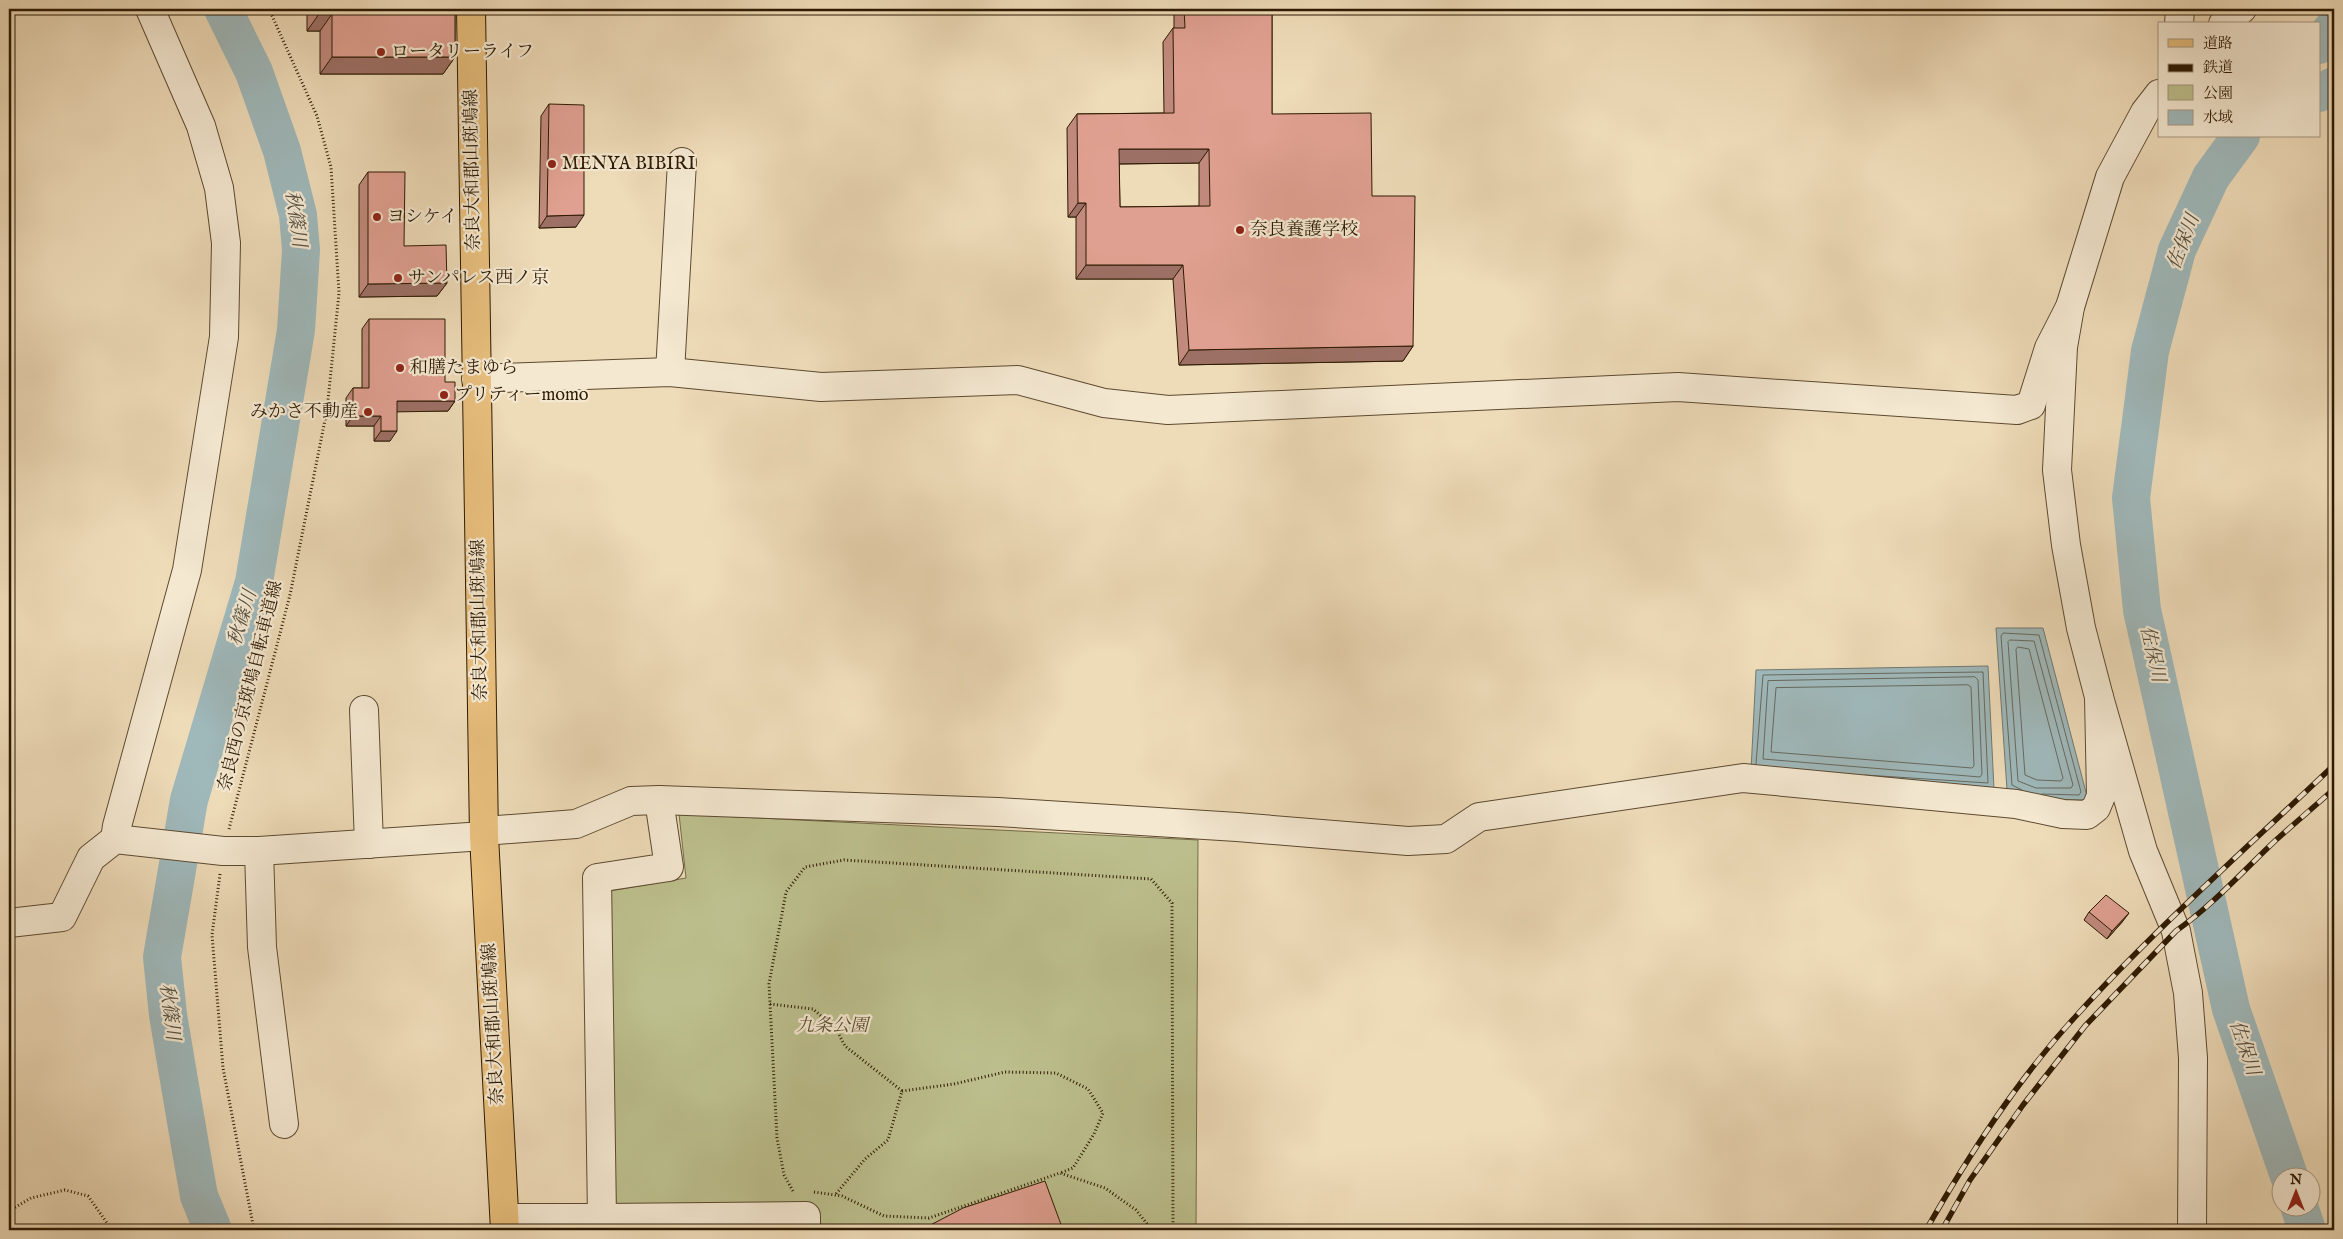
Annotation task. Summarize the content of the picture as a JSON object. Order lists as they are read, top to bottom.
{
  "streets": {
    "main road": ["奈良大和郡山斑鳩線"],
    "path": ["奈良西の京斑鳩自転車道線"]
  },
  "water": ["秋篠川", "佐保川"],
  "parks": ["九条公園"],
  "places": [
    "ロータリーライフ",
    "MENYA BIBIRI",
    "ヨシケイ",
    "奈良養護学校",
    "サンパレス西ノ京",
    "和膳たまゆら",
    "プリティーmomo",
    "みかさ不動産"
  ],
  "legend": [
    "道路",
    "鉄道",
    "公園",
    "水域"
  ],
  "north": "top"
}
